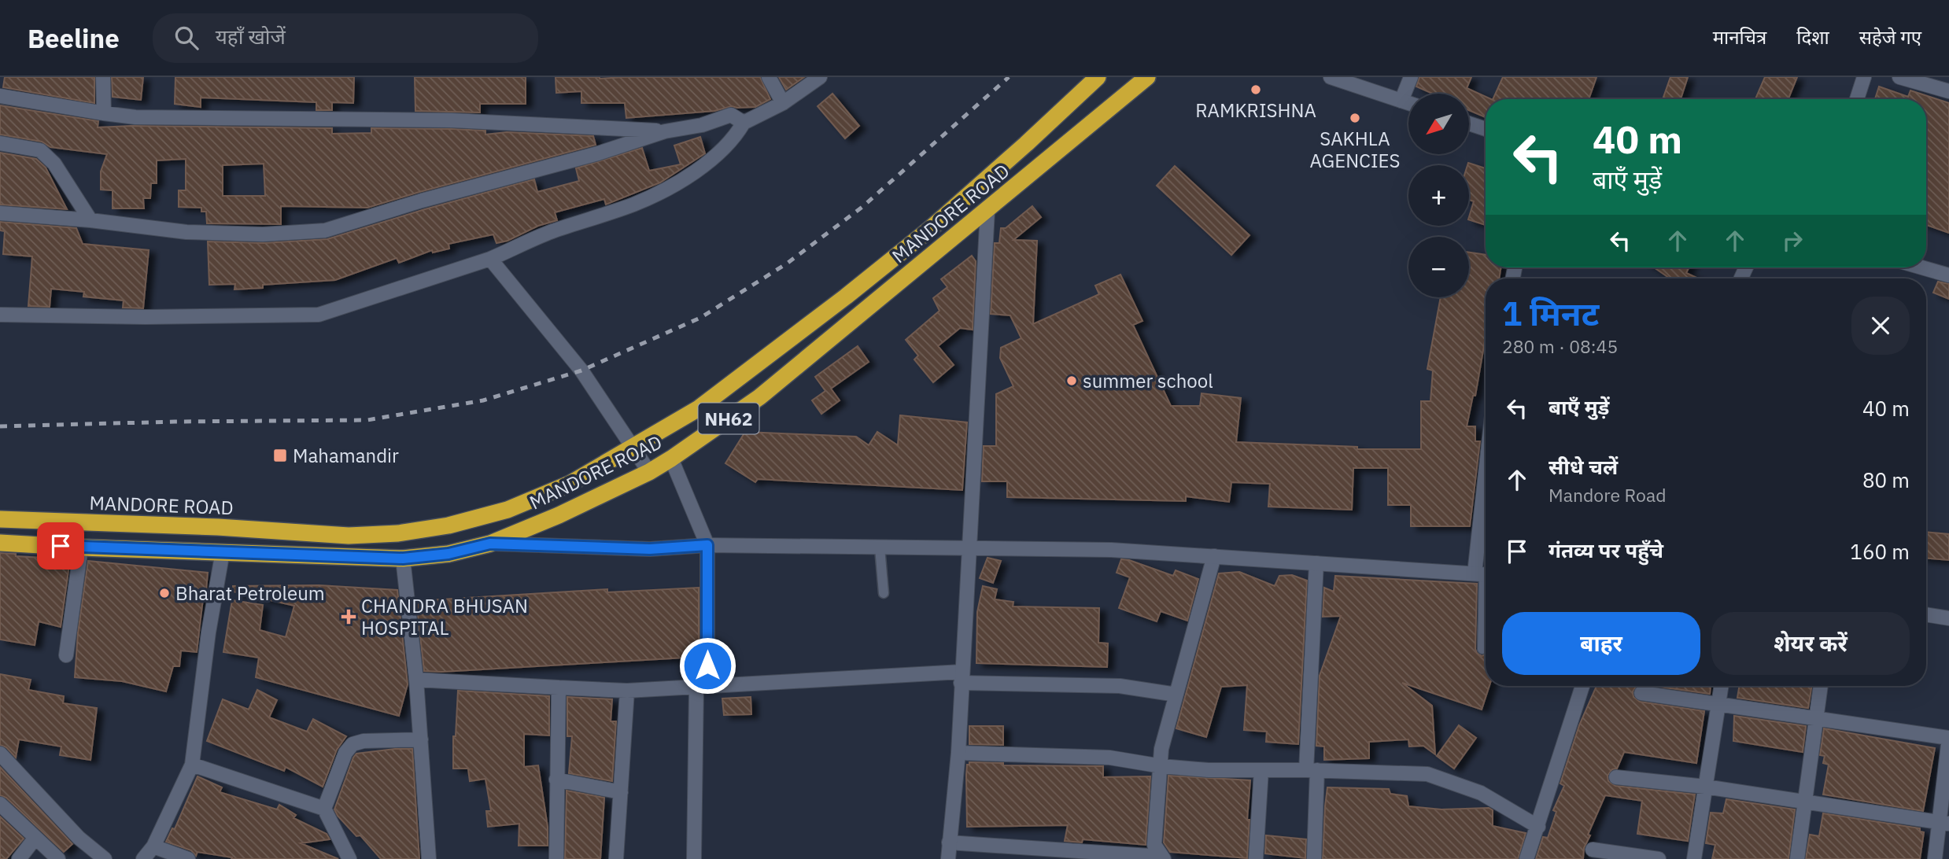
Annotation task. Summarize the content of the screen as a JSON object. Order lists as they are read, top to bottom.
{
  "streets": {
    "highway": ["MANDORE ROAD", "NH62"]
  },
  "places": {
    "other": [
      "RAMKRISHNA",
      "SAKHLA AGENCIES",
      "summer school",
      "Bharat Petroleum"
    ],
    "transit": ["Mahamandir"],
    "health": ["CHANDRA BHUSAN HOSPITAL"]
  },
  "north": "bottom left",
  "page": {
    "header": "Beeline",
    "search": "यहाँ खोजें",
    "nav": ["मानचित्र", "दिशा", "सहेजे गए"],
    "map_buttons": ["+", "−"],
    "turn": ["40 m", "बाएँ मुड़ें"],
    "heading": ["1 मिनट", "280 m · 08:45"],
    "list": [
      {
        "name": "बाएँ मुड़ें",
        "value": "40 m"
      },
      {
        "name": "सीधे चलें",
        "note": "Mandore Road",
        "value": "80 m"
      },
      {
        "name": "गंतव्य पर पहुँचे",
        "value": "160 m"
      }
    ],
    "buttons": ["बाहर", "शेयर करें"]
  }
}
